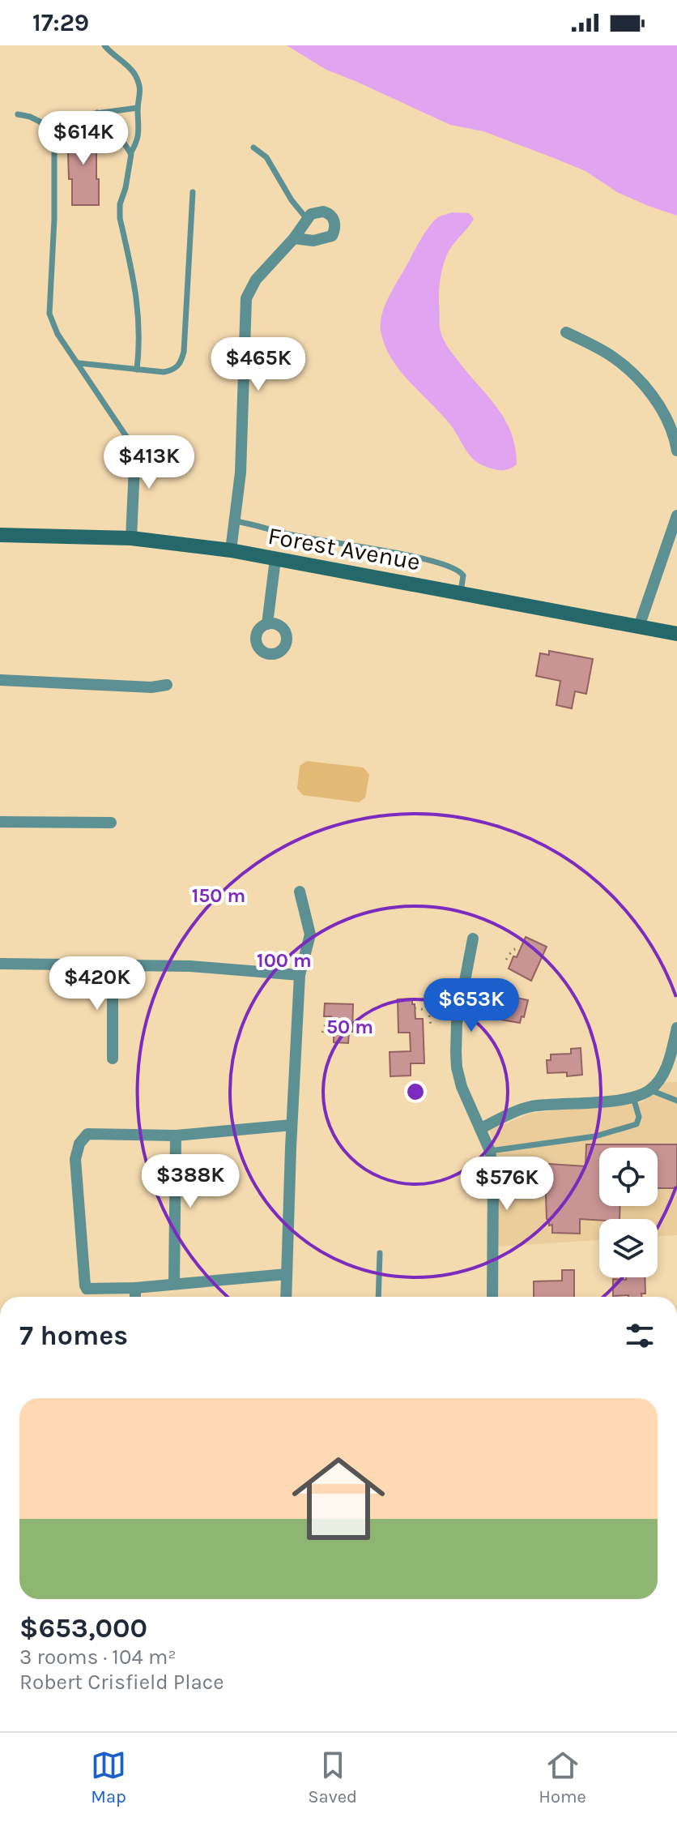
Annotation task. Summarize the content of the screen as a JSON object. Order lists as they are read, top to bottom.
{
  "streets": {
    "street": ["Forest Avenue"]
  },
  "page": {
    "status": "17:29",
    "price": [
      "$614K",
      "$465K",
      "$413K",
      "$420K",
      "$653K",
      "$388K",
      "$576K"
    ],
    "heading": "7 homes",
    "list": [
      {
        "name": "$653,000",
        "note": "3 rooms · 104 m² · Robert Crisfield Place"
      }
    ],
    "tabs": ["Map", "Saved", "Home"]
  },
  "rings": ["150 m", "100 m", "50 m"]
}
